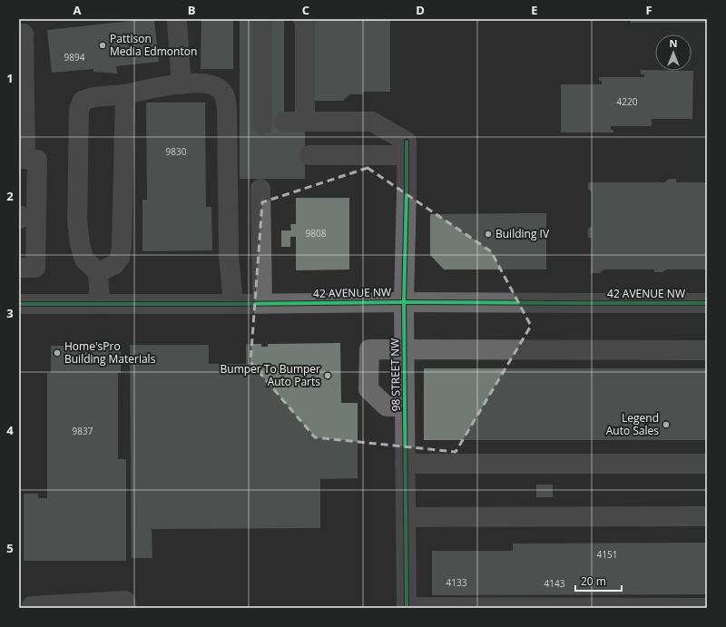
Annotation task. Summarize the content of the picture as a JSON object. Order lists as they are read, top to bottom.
{
  "streets": {
    "street": ["42 AVENUE NW", "98 STREET NW"]
  },
  "crossings": [
    ["42 AVENUE NW", "98 STREET NW"]
  ],
  "places": [
    "Pattison Media Edmonton",
    "Building IV",
    "Home'sPro Building Materials",
    "Bumper To Bumper Auto Parts",
    "Legend Auto Sales"
  ],
  "house_numbers": [
    "9894",
    "4220",
    "9830",
    "9808",
    "9837",
    "4151",
    "4133",
    "4143"
  ],
  "scale_bar": "20 m",
  "north": "top",
  "grid": {
    "columns": [
      "A",
      "B",
      "C",
      "D",
      "E",
      "F"
    ],
    "rows": [
      "1",
      "2",
      "3",
      "4",
      "5"
    ]
  }
}
